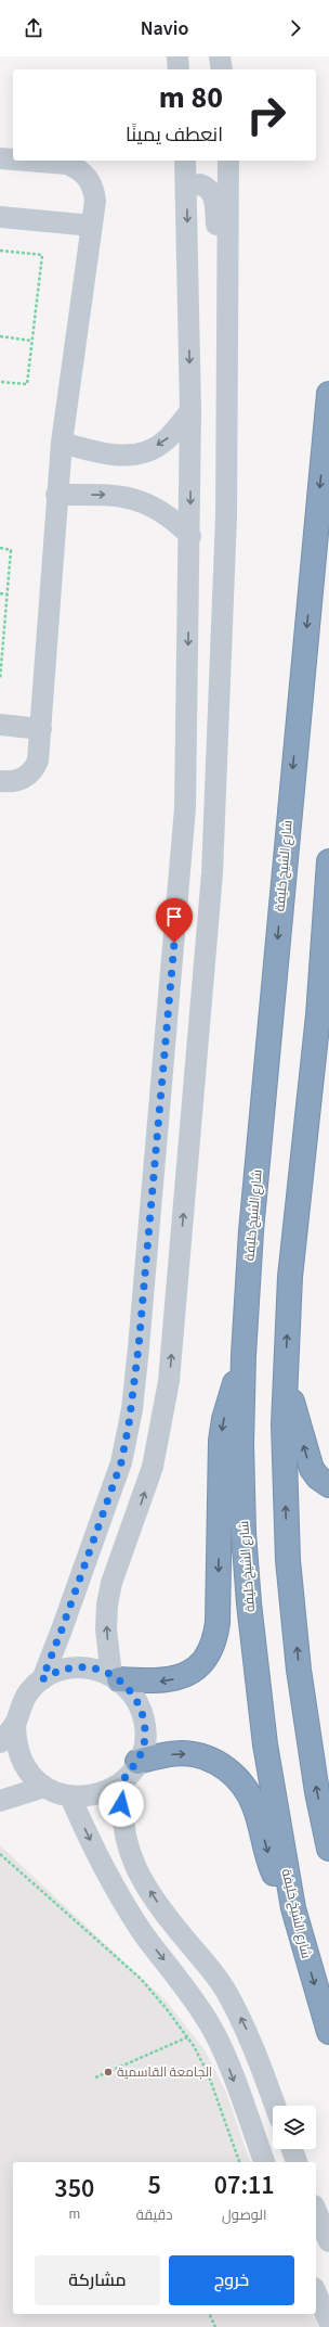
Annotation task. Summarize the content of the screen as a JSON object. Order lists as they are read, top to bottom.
{
  "streets": {
    "highway": ["شارع الشيخ خليفة"]
  },
  "places": ["الجامعة القاسمية"],
  "page": {
    "header": "Navio",
    "turn": ["80 m", "انعطف يمينًا"],
    "eta": [
      "07:11",
      "الوصول",
      "5",
      "دقيقة",
      "350",
      "m"
    ],
    "buttons": ["خروج", "مشاركة"]
  }
}
